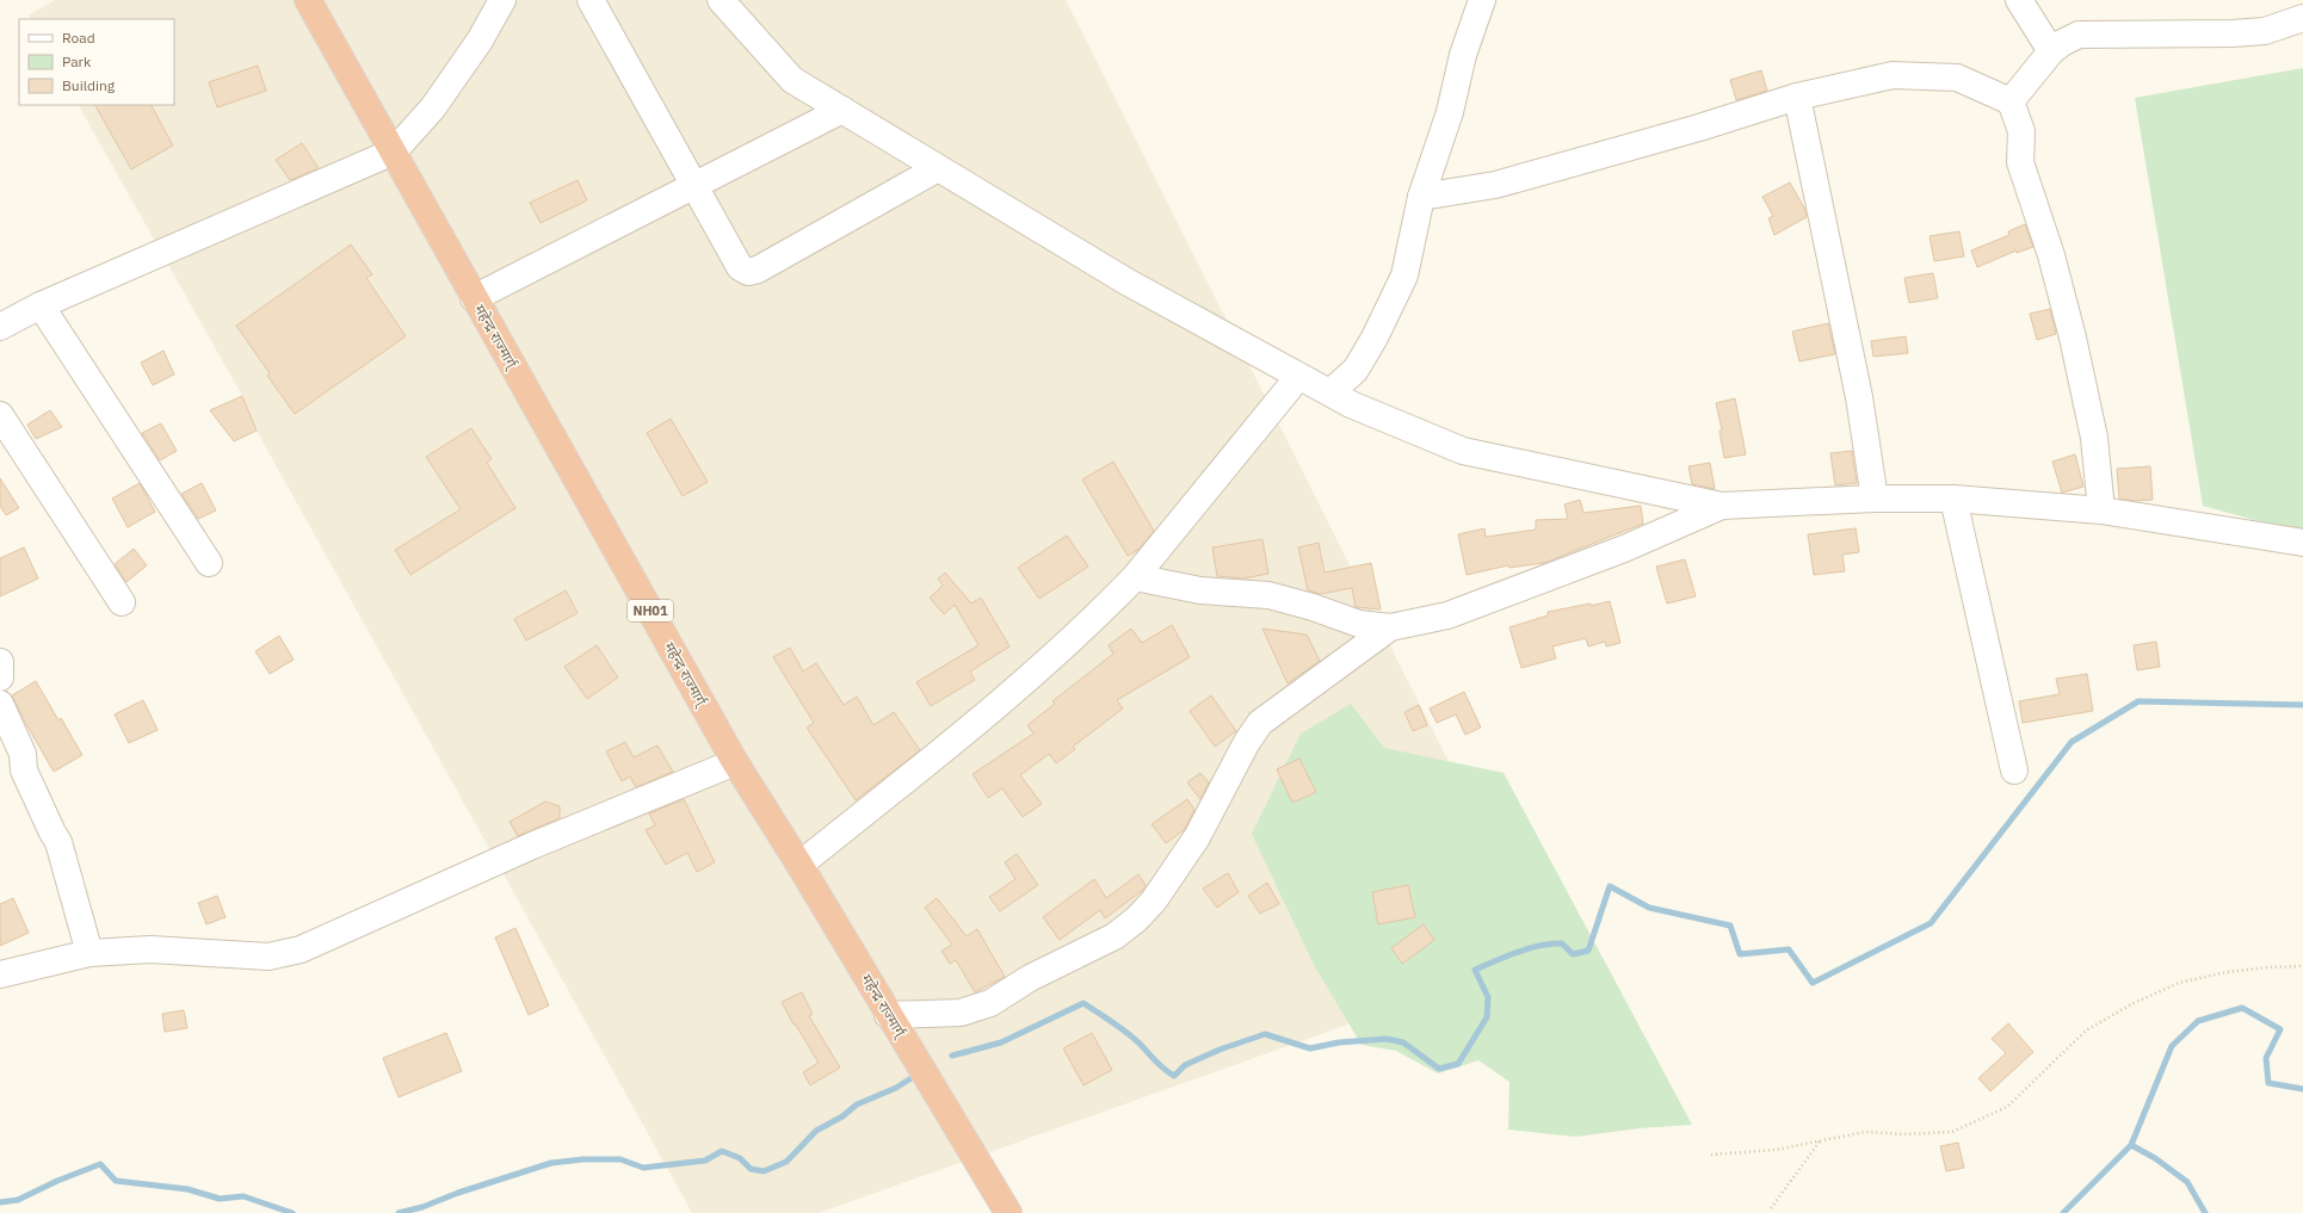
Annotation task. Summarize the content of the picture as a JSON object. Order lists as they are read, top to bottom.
{
  "streets": {
    "highway": ["महेन्द्र राज्मार्ग्", "NH01"]
  },
  "legend": ["Road", "Park", "Building"]
}
